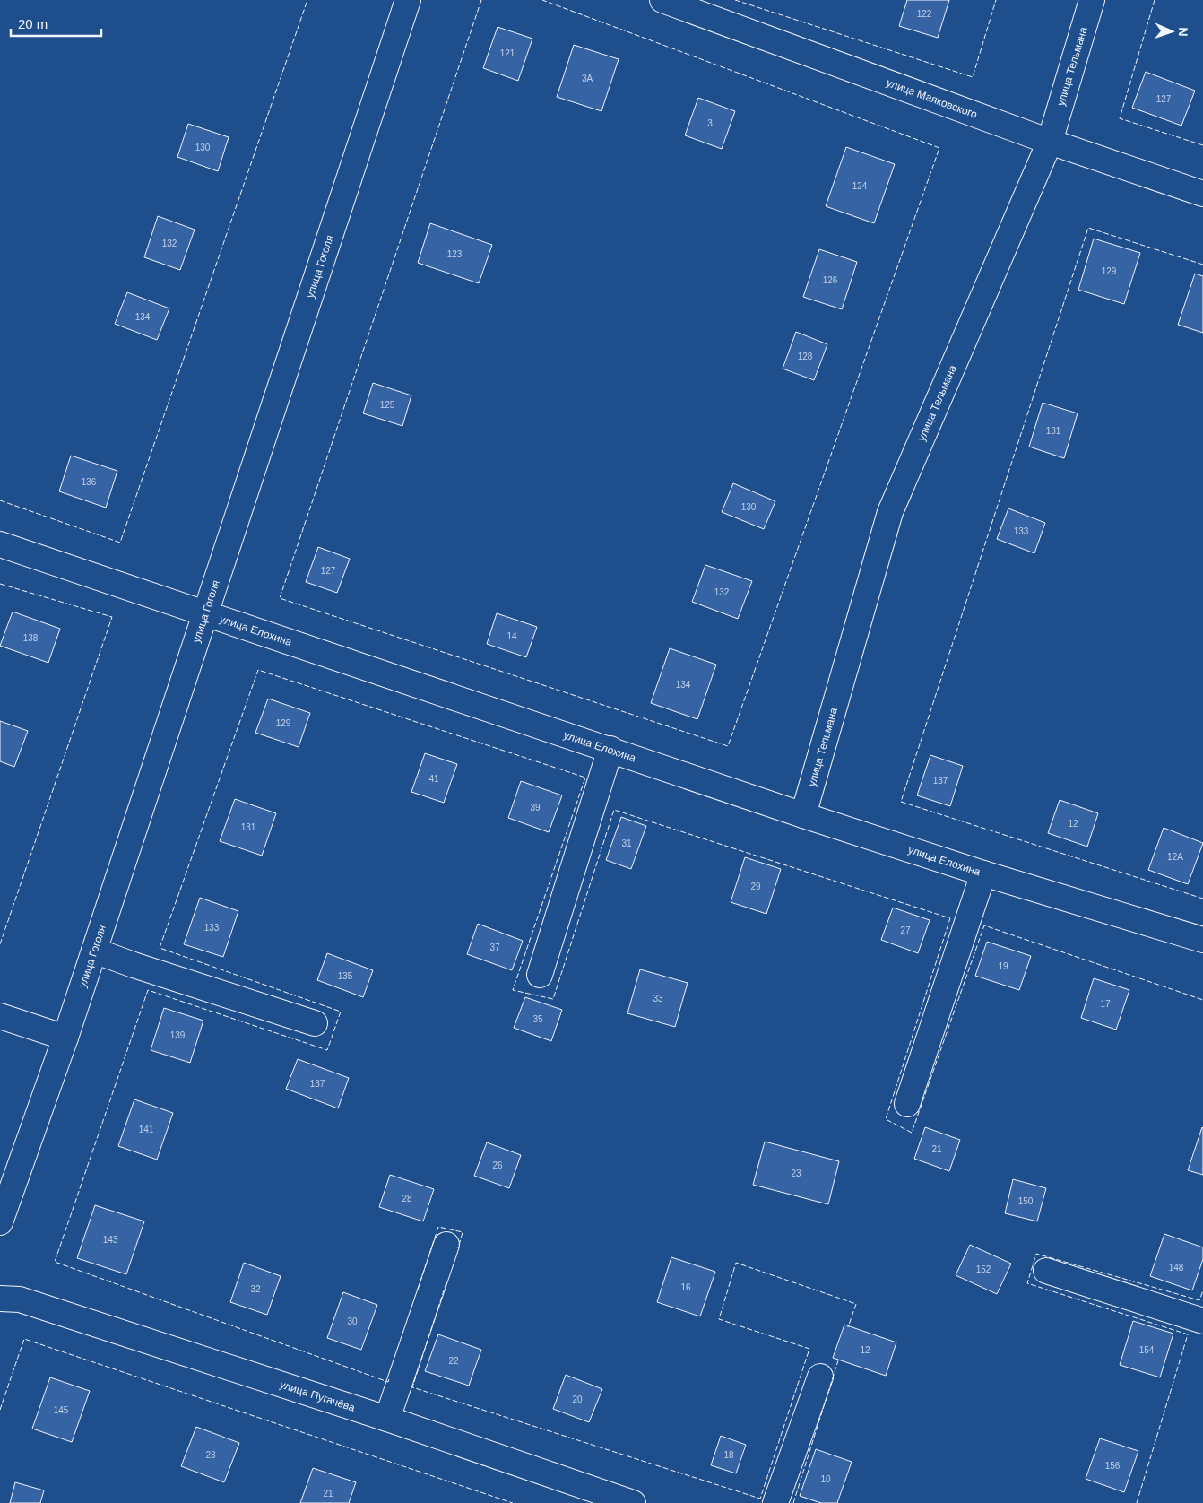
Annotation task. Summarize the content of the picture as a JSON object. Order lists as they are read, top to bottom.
{
  "streets": {
    "street": [
      "улица Тельмана",
      "улица Маяковского",
      "улица Гоголя",
      "улица Елохина",
      "улица Пугачёва"
    ]
  },
  "crossings": [
    ["улица Тельмана", "улица Маяковского"],
    ["улица Тельмана", "улица Елохина"],
    ["улица Гоголя", "улица Елохина"]
  ],
  "house_numbers": [
    "122",
    "121",
    "3А",
    "127",
    "3",
    "130",
    "124",
    "132",
    "123",
    "129",
    "126",
    "134",
    "128",
    "125",
    "131",
    "136",
    "130",
    "133",
    "127",
    "132",
    "14",
    "138",
    "134",
    "129",
    "41",
    "137",
    "39",
    "12",
    "131",
    "31",
    "12А",
    "29",
    "133",
    "27",
    "37",
    "19",
    "135",
    "33",
    "17",
    "35",
    "139",
    "137",
    "141",
    "21",
    "26",
    "23",
    "28",
    "150",
    "143",
    "148",
    "152",
    "16",
    "32",
    "30",
    "12",
    "154",
    "22",
    "20",
    "145",
    "23",
    "18",
    "156",
    "10",
    "21"
  ],
  "scale_bar": "20 m",
  "north": "right"
}
